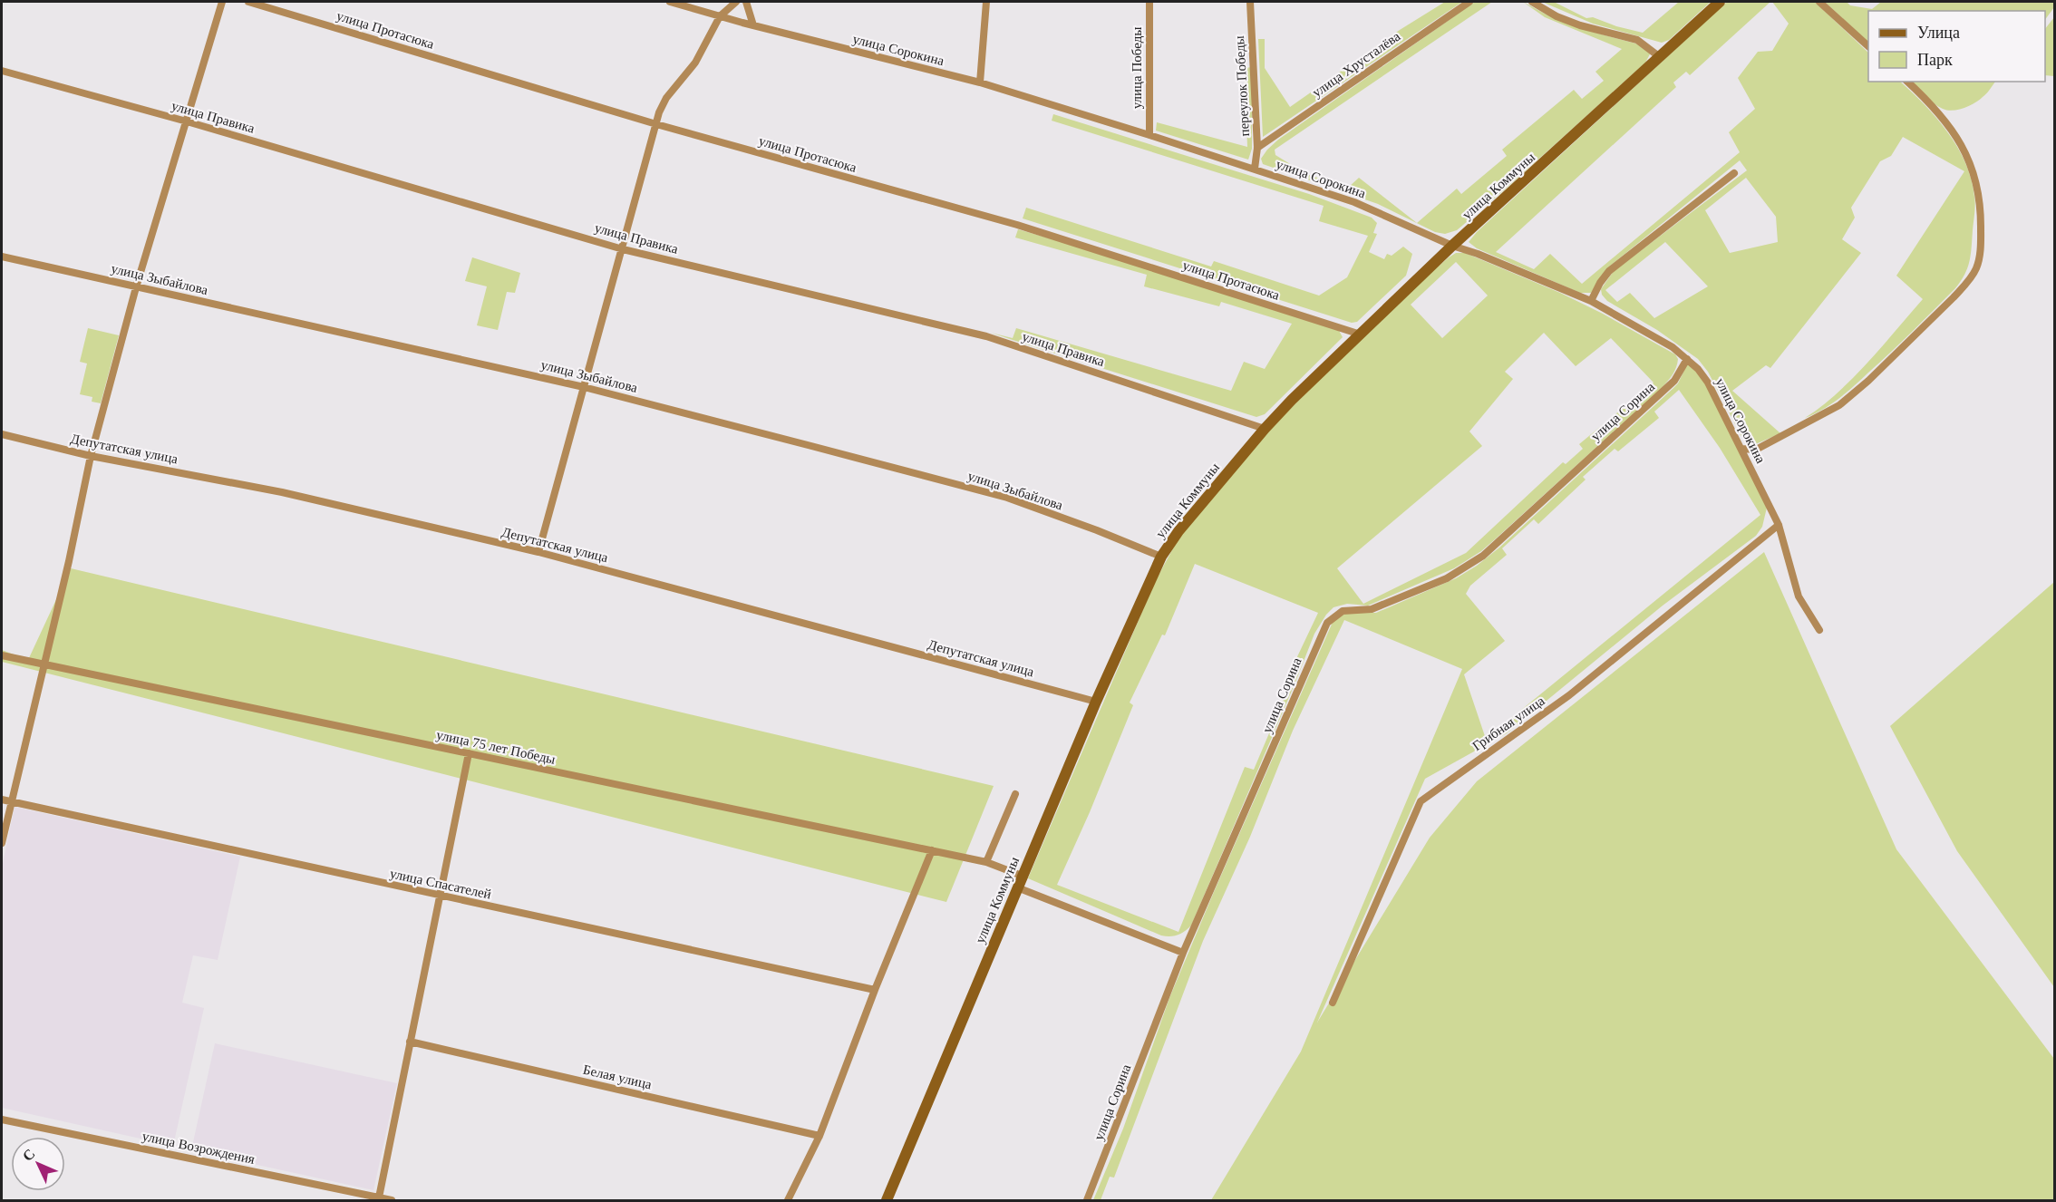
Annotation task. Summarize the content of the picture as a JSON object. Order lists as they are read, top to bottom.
{
  "streets": {
    "street": [
      "улица Протасюка",
      "улица Сорокина",
      "улица Хрусталёва",
      "улица Победы",
      "переулок Победы",
      "улица Правика",
      "улица Коммуны",
      "улица Зыбайлова",
      "улица Сорина",
      "Депутатская улица",
      "Грибная улица",
      "улица 75 лет Победы",
      "улица Спасателей",
      "Белая улица",
      "улица Возрождения"
    ]
  },
  "crossings": [
    ["улица Протасюка", "улица Коммуны"],
    ["улица Сорокина", "улица Победы"],
    ["улица Сорокина", "переулок Победы"],
    ["улица Сорокина", "улица Коммуны"],
    ["улица Сорокина", "улица Сорина"],
    ["улица Сорокина", "Грибная улица"],
    ["улица Хрусталёва", "переулок Победы"],
    ["улица Правика", "улица Коммуны"],
    ["улица Коммуны", "улица Зыбайлова"],
    ["улица Коммуны", "Депутатская улица"],
    ["улица Коммуны", "улица 75 лет Победы"]
  ],
  "legend": ["Улица", "Парк"],
  "north": "top left"
}
